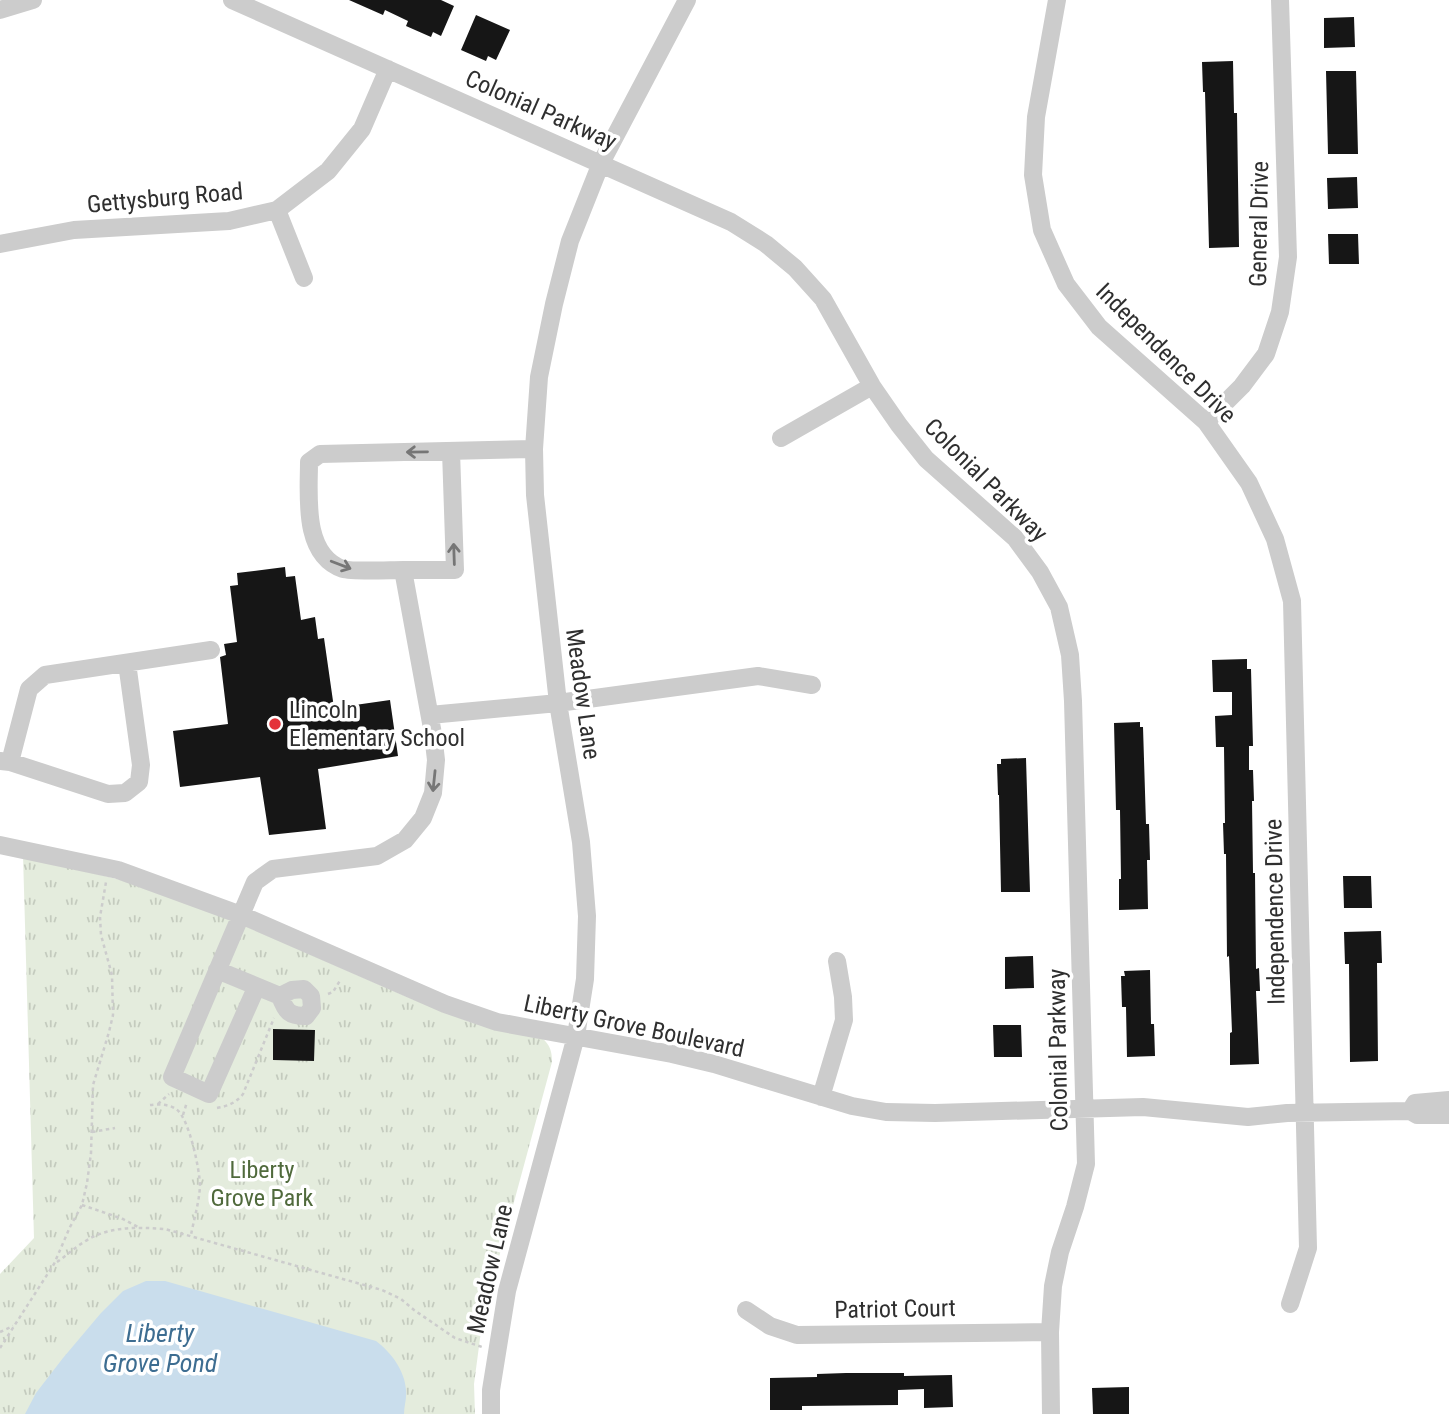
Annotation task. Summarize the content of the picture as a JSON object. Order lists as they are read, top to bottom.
{
  "streets": {
    "street": [
      "Colonial Parkway",
      "Gettysburg Road",
      "General Drive",
      "Independence Drive",
      "Meadow Lane",
      "Liberty Grove Boulevard",
      "Patriot Court"
    ]
  },
  "crossings": [
    ["Colonial Parkway", "Gettysburg Road"],
    ["Colonial Parkway", "Meadow Lane"],
    ["Colonial Parkway", "Liberty Grove Boulevard"],
    ["Colonial Parkway", "Patriot Court"],
    ["General Drive", "Independence Drive"],
    ["Independence Drive", "Liberty Grove Boulevard"],
    ["Meadow Lane", "Liberty Grove Boulevard"]
  ],
  "water": ["Liberty Grove Pond"],
  "parks": ["Liberty Grove Park"],
  "places": ["Lincoln Elementary School"]
}
